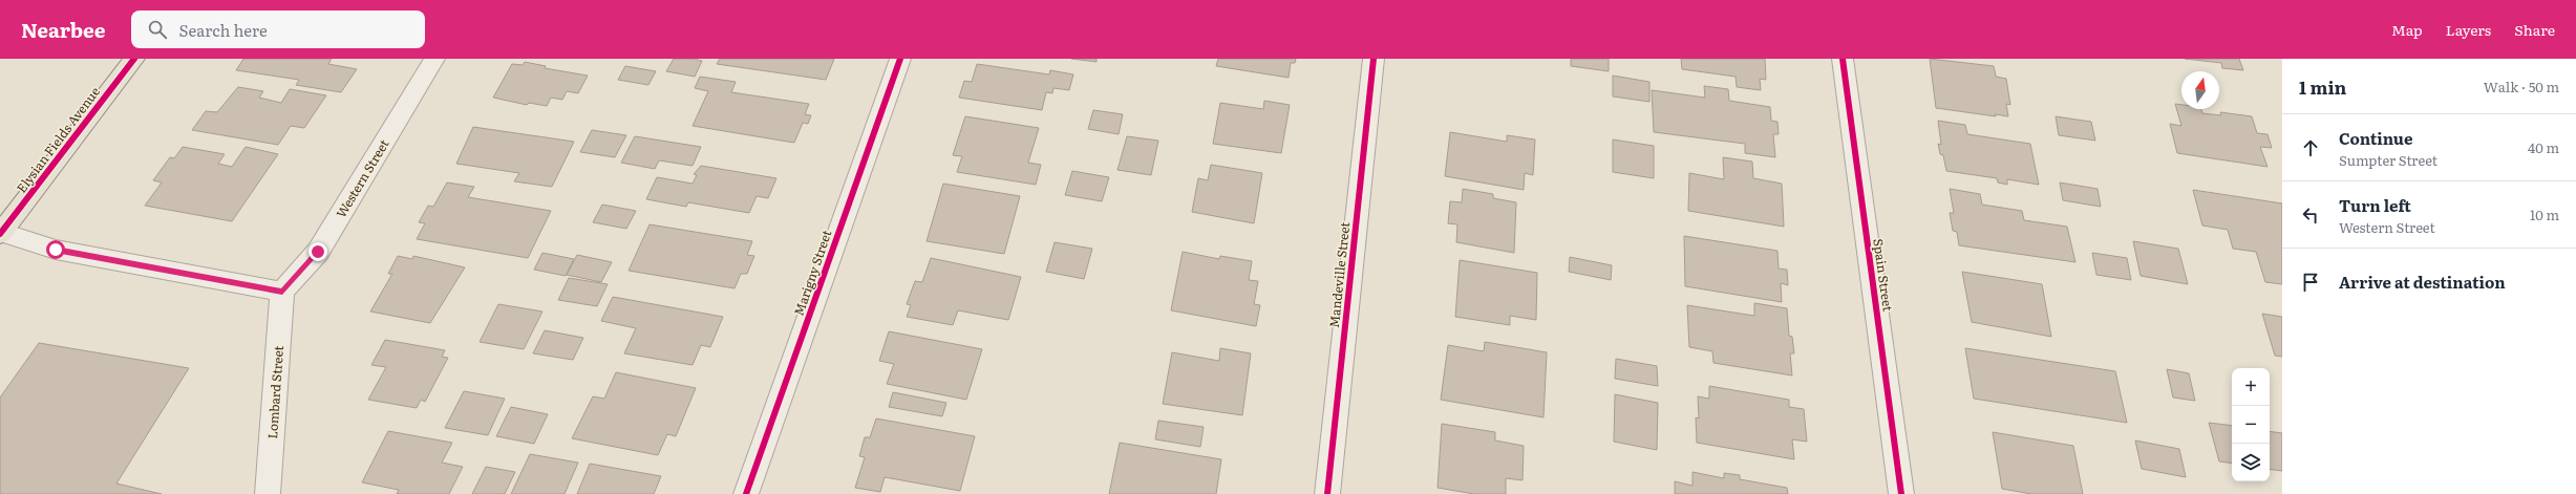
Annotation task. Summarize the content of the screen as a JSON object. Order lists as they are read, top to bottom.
{
  "streets": {
    "main road": ["Elysian Fields Avenue"],
    "street": [
      "Western Street",
      "Marigny Street",
      "Mandeville Street",
      "Spain Street",
      "Lombard Street"
    ]
  },
  "crossings": [
    ["Western Street", "Lombard Street"]
  ],
  "north": "top",
  "page": {
    "header": "Nearbee",
    "search": "Search here",
    "nav": ["Map", "Layers", "Share"],
    "heading": ["1 min", "Walk · 50 m"],
    "list": [
      ["Continue", "Sumpter Street", "40 m"],
      ["Turn left", "Western Street", "10 m"],
      "Arrive at destination"
    ],
    "map_buttons": ["+", "−"]
  }
}
